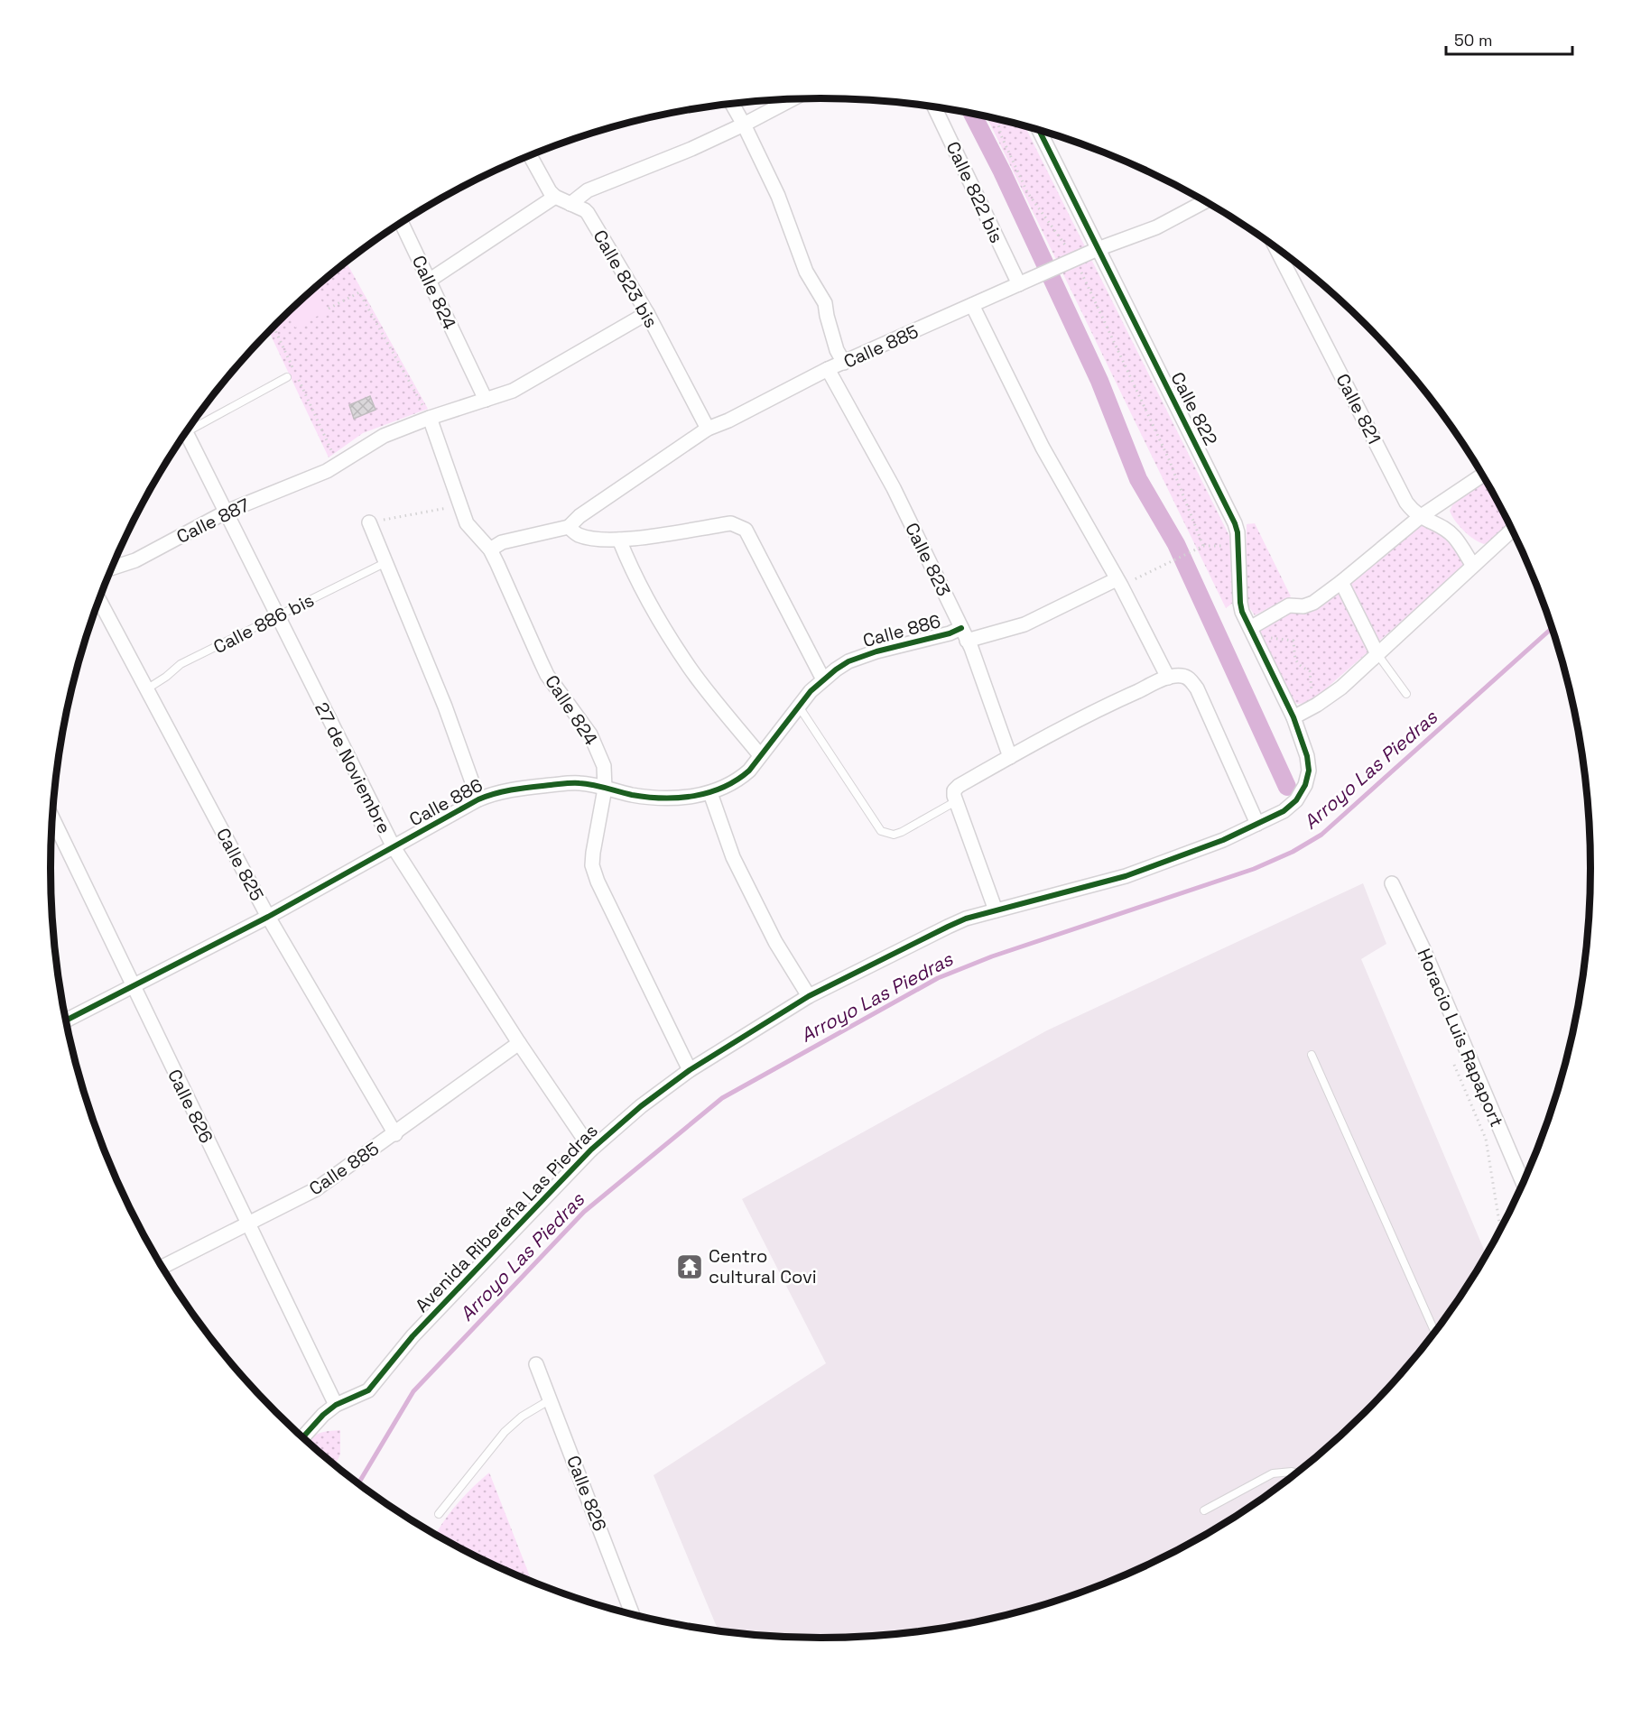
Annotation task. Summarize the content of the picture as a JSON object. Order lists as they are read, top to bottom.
{
  "streets": {
    "street": [
      "Calle 822 bis",
      "Calle 823 bis",
      "Calle 824",
      "Calle 885",
      "Calle 822",
      "Calle 821",
      "Calle 887",
      "Calle 823",
      "Calle 886",
      "27 de Noviembre",
      "Calle 825",
      "Horacio Luis Rapaport",
      "Calle 826",
      "Avenida Ribereña Las Piedras"
    ],
    "lane": ["Calle 886 bis"]
  },
  "crossings": [
    ["Calle 822 bis", "Calle 885"],
    ["Calle 823 bis", "Calle 885"],
    ["Calle 823 bis", "Calle 887"],
    ["Calle 824", "Calle 887"],
    ["Calle 824", "Calle 886"],
    ["Calle 824", "Avenida Ribereña Las Piedras"],
    ["Calle 885", "Calle 822"],
    ["Calle 885", "Calle 823"],
    ["Calle 885", "27 de Noviembre"],
    ["Calle 885", "Calle 825"],
    ["Calle 885", "Calle 826"],
    ["Calle 822", "Avenida Ribereña Las Piedras"],
    ["Calle 887", "27 de Noviembre"],
    ["Calle 823", "Calle 886"],
    ["Calle 886 bis", "27 de Noviembre"],
    ["Calle 886 bis", "Calle 825"],
    ["Calle 886", "27 de Noviembre"],
    ["Calle 886", "Calle 825"],
    ["Calle 886", "Calle 826"],
    ["27 de Noviembre", "Avenida Ribereña Las Piedras"],
    ["Calle 826", "Avenida Ribereña Las Piedras"]
  ],
  "water": ["Arroyo Las Piedras"],
  "places": {
    "temple": ["Centro cultural Covi"]
  },
  "scale_bar": "50 m"
}
